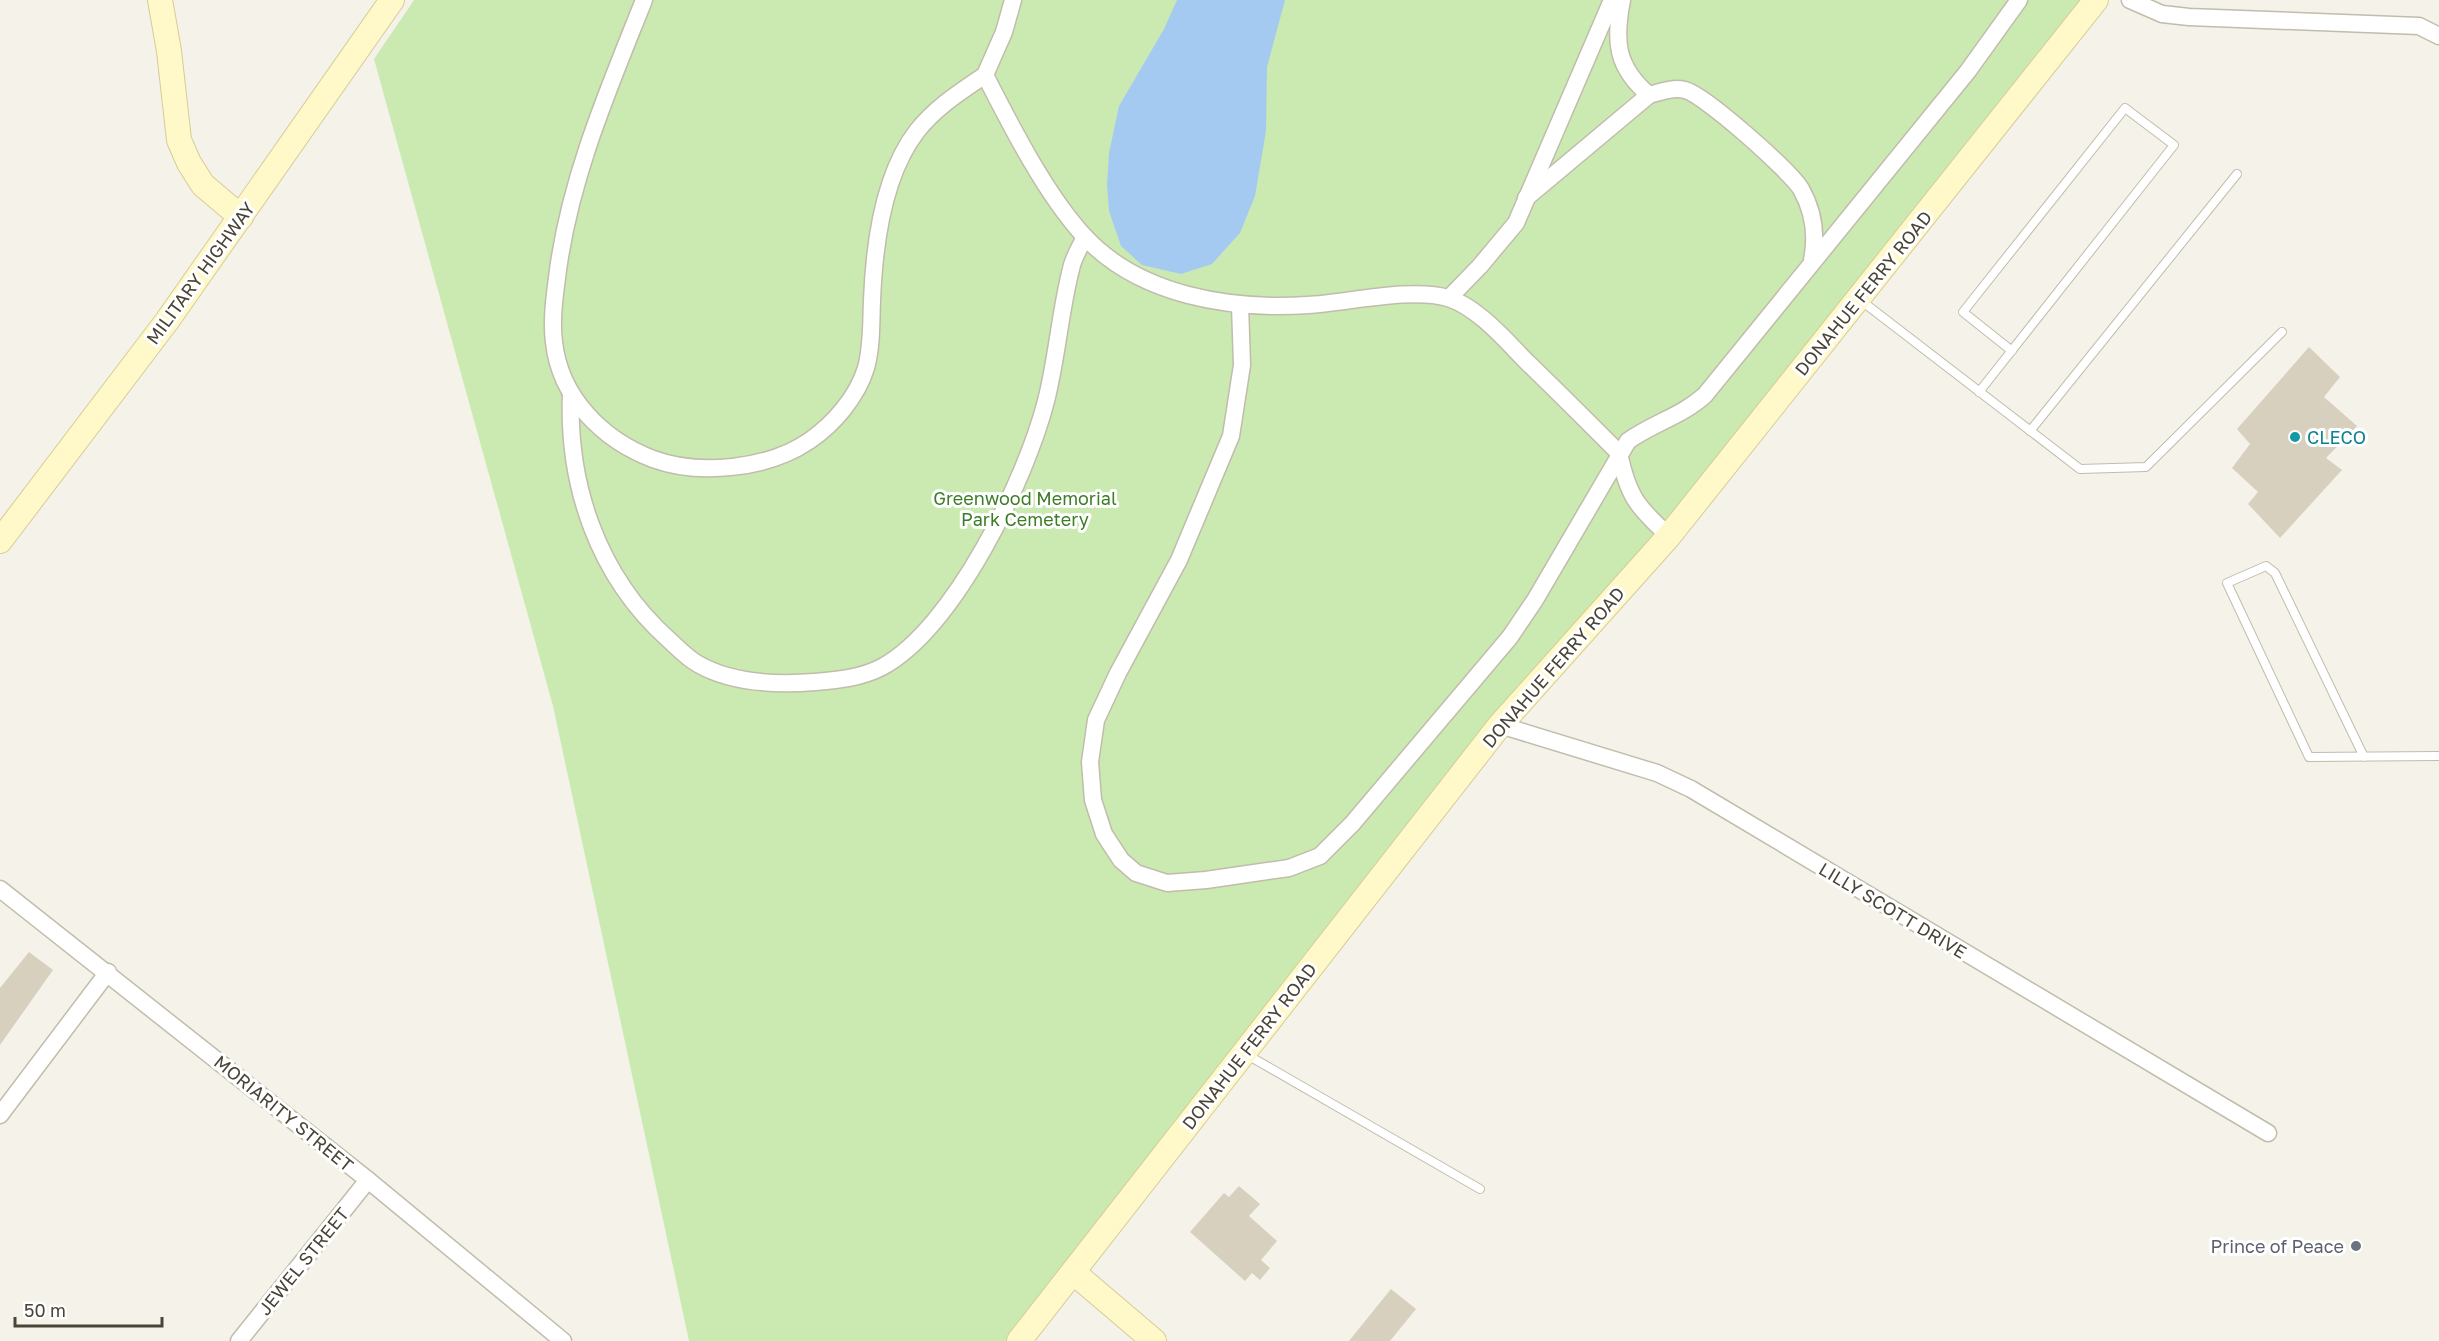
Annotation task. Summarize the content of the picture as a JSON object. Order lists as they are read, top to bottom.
{
  "streets": {
    "street": [
      "MILITARY HIGHWAY",
      "DONAHUE FERRY ROAD",
      "LILLY SCOTT DRIVE",
      "MORIARITY STREET",
      "JEWEL STREET"
    ]
  },
  "crossings": [
    ["DONAHUE FERRY ROAD", "LILLY SCOTT DRIVE"],
    ["MORIARITY STREET", "JEWEL STREET"]
  ],
  "parks": ["Greenwood Memorial Park Cemetery"],
  "places": ["CLECO", "Prince of Peace"],
  "scale_bar": "50 m"
}
